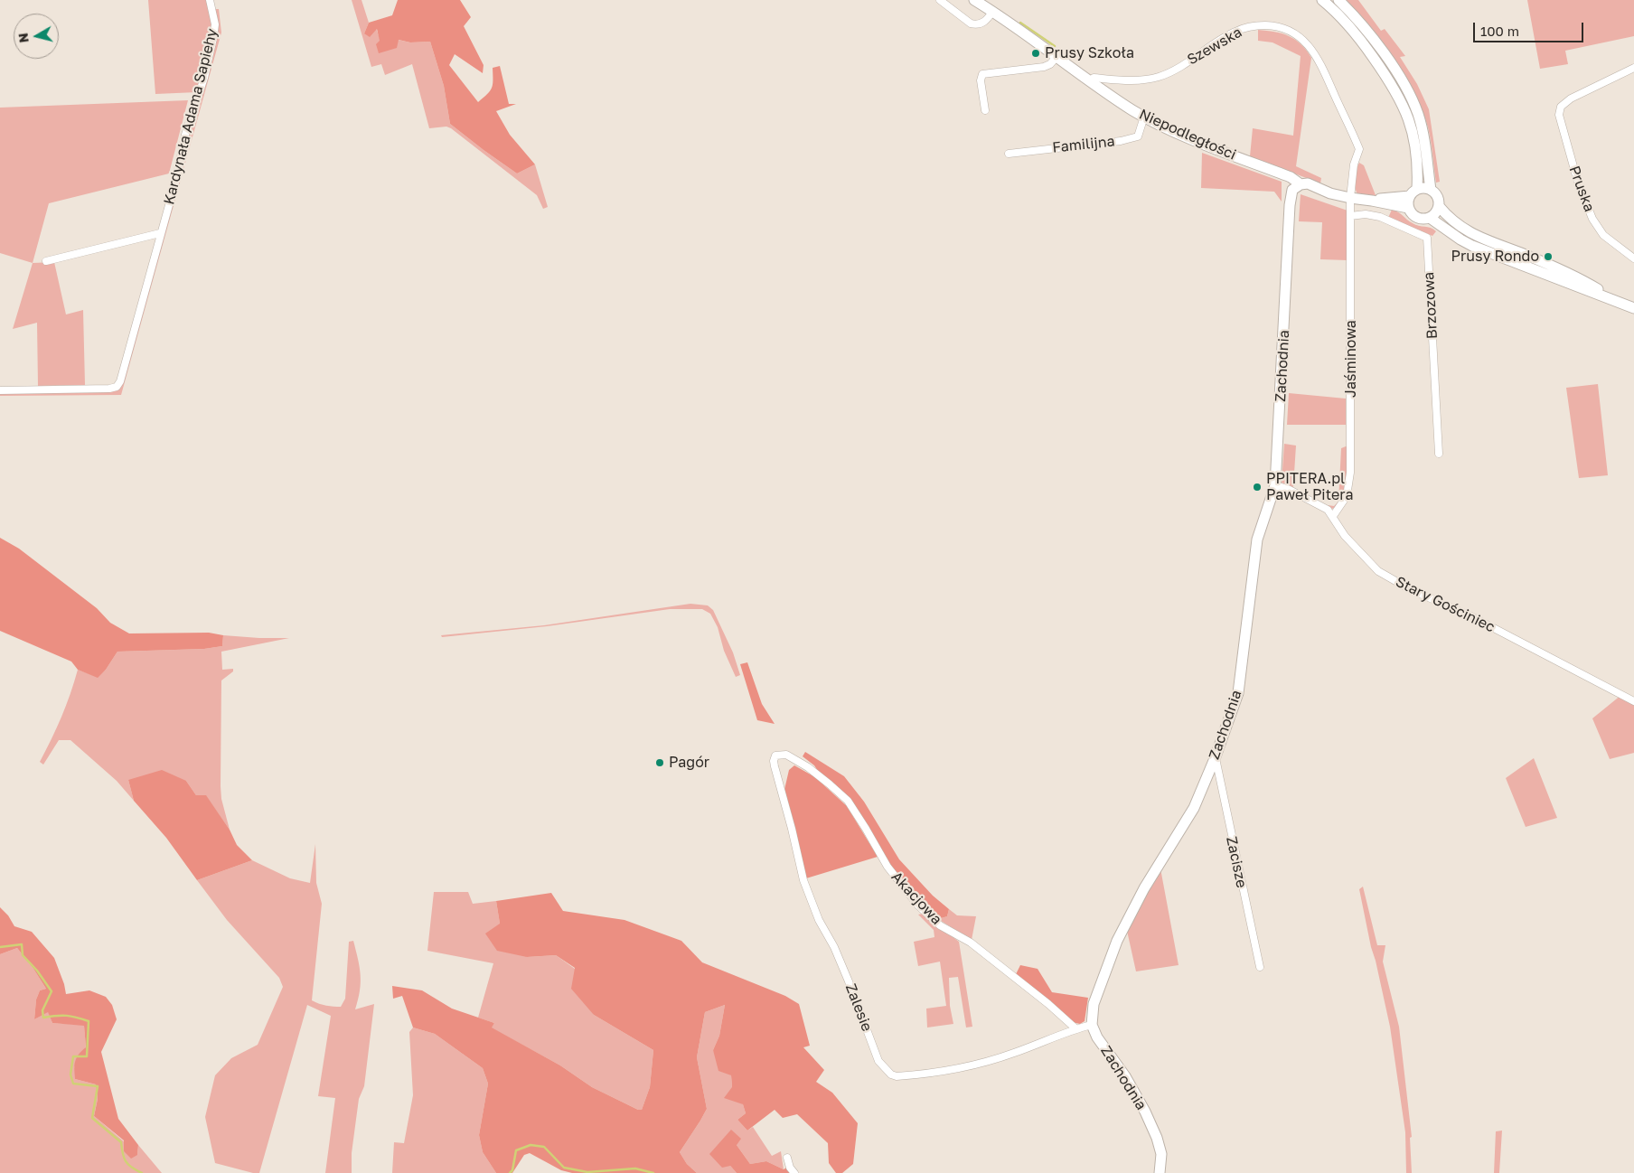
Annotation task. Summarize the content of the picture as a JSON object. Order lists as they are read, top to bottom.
{
  "streets": {
    "street": [
      "Szewska",
      "Kardynała Adama Sapiehy",
      "Niepodległości",
      "Familijna",
      "Pruska",
      "Brzozowa",
      "Jaśminowa",
      "Zachodnia",
      "Stary Gościniec",
      "Zacisze",
      "Akacjowa",
      "Zalesie"
    ]
  },
  "crossings": [
    ["Szewska", "Niepodległości"],
    ["Szewska", "Jaśminowa"],
    ["Niepodległości", "Familijna"],
    ["Niepodległości", "Jaśminowa"],
    ["Niepodległości", "Zachodnia"],
    ["Brzozowa", "Jaśminowa"],
    ["Jaśminowa", "Stary Gościniec"],
    ["Zachodnia", "Stary Gościniec"],
    ["Zachodnia", "Zacisze"],
    ["Zachodnia", "Zalesie"],
    ["Akacjowa", "Zalesie"]
  ],
  "places": [
    "Prusy Szkoła",
    "Prusy Rondo",
    "PPITERA.pl Paweł Pitera",
    "Pagór"
  ],
  "scale_bar": "100 m",
  "north": "left"
}
